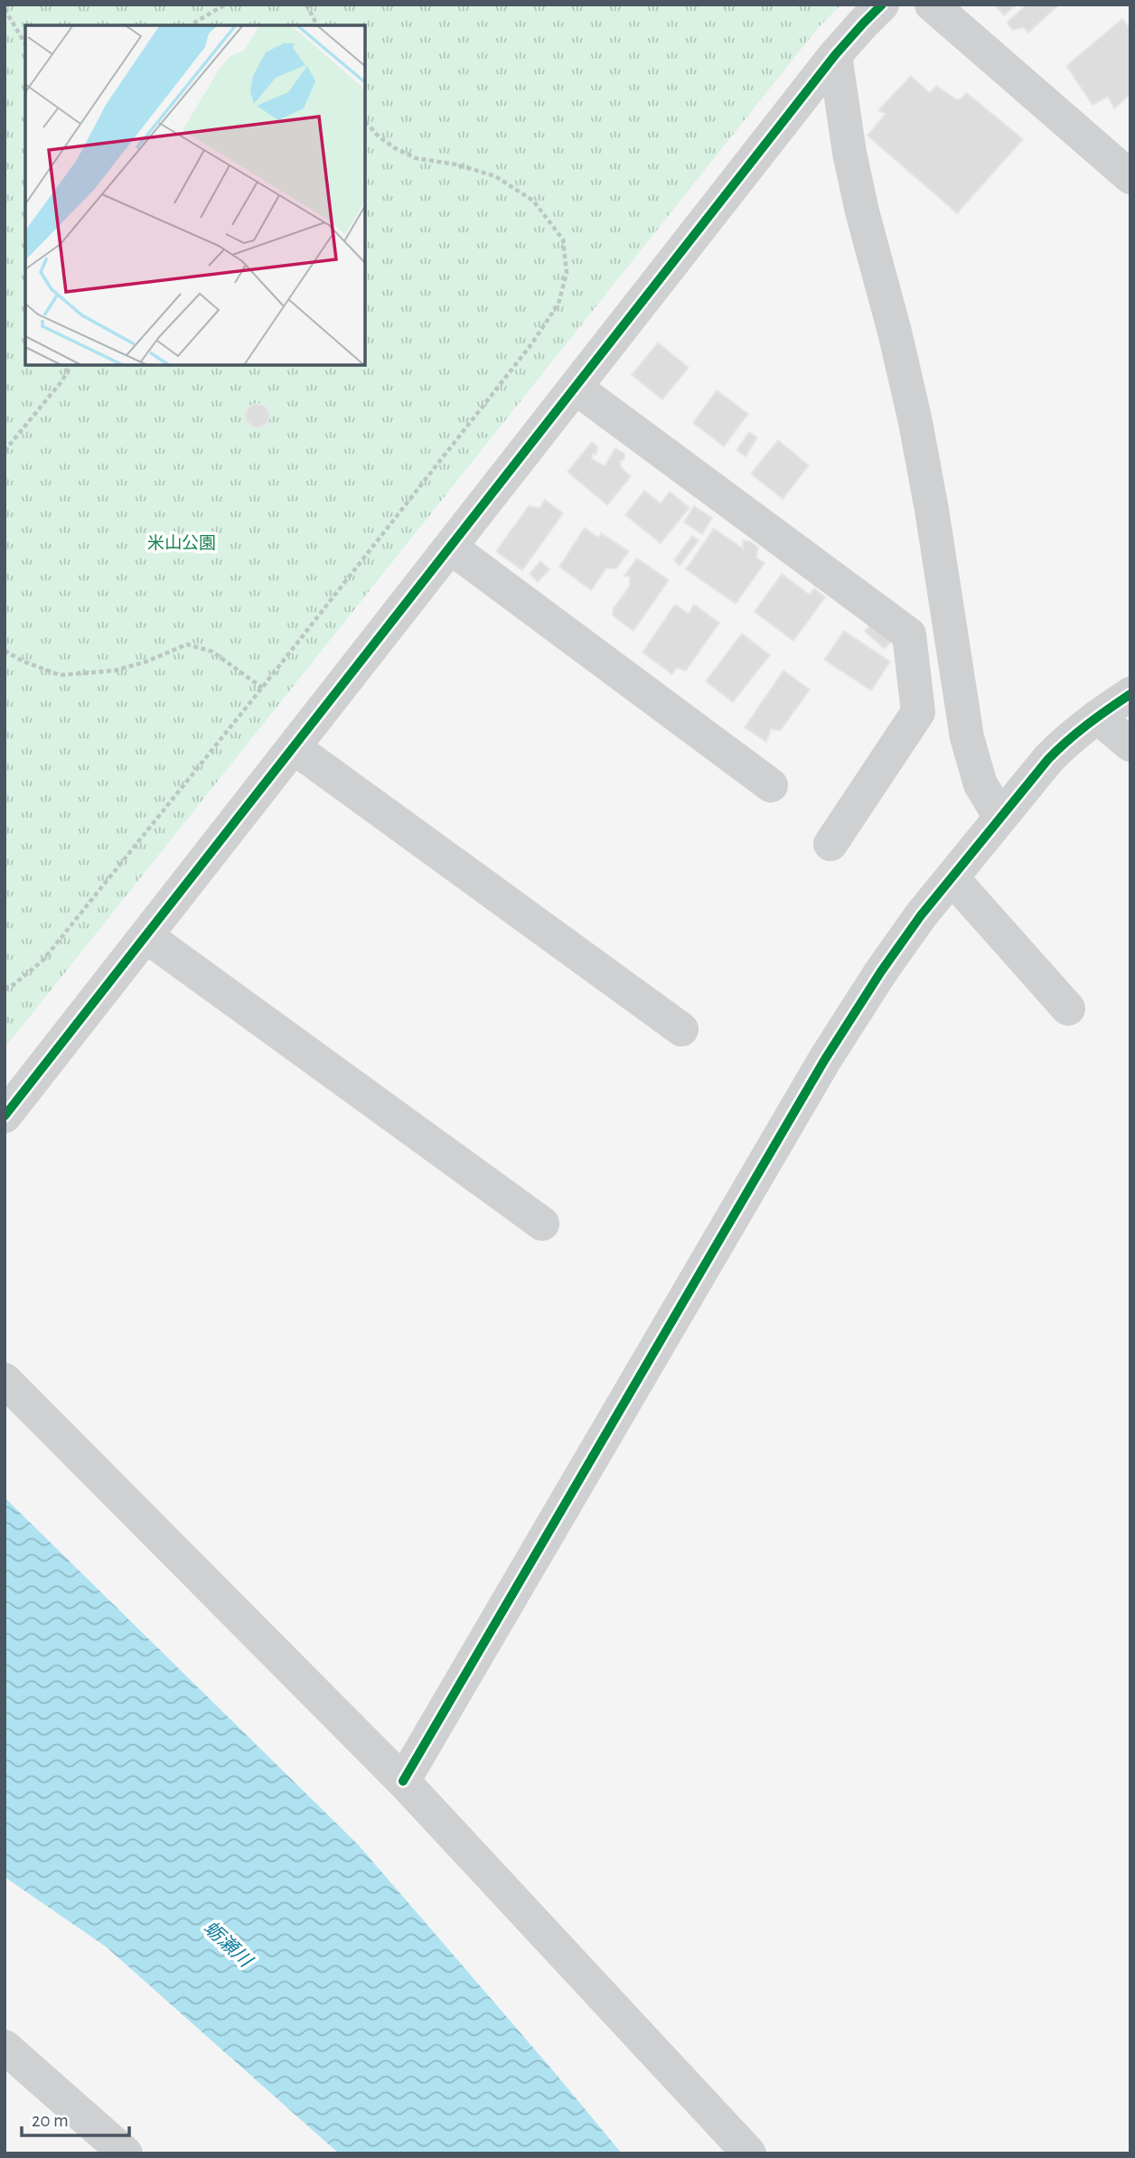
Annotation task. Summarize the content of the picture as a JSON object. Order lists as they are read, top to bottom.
{
  "water": ["蛎瀬川"],
  "parks": ["米山公園"],
  "scale_bar": "20 m"
}
